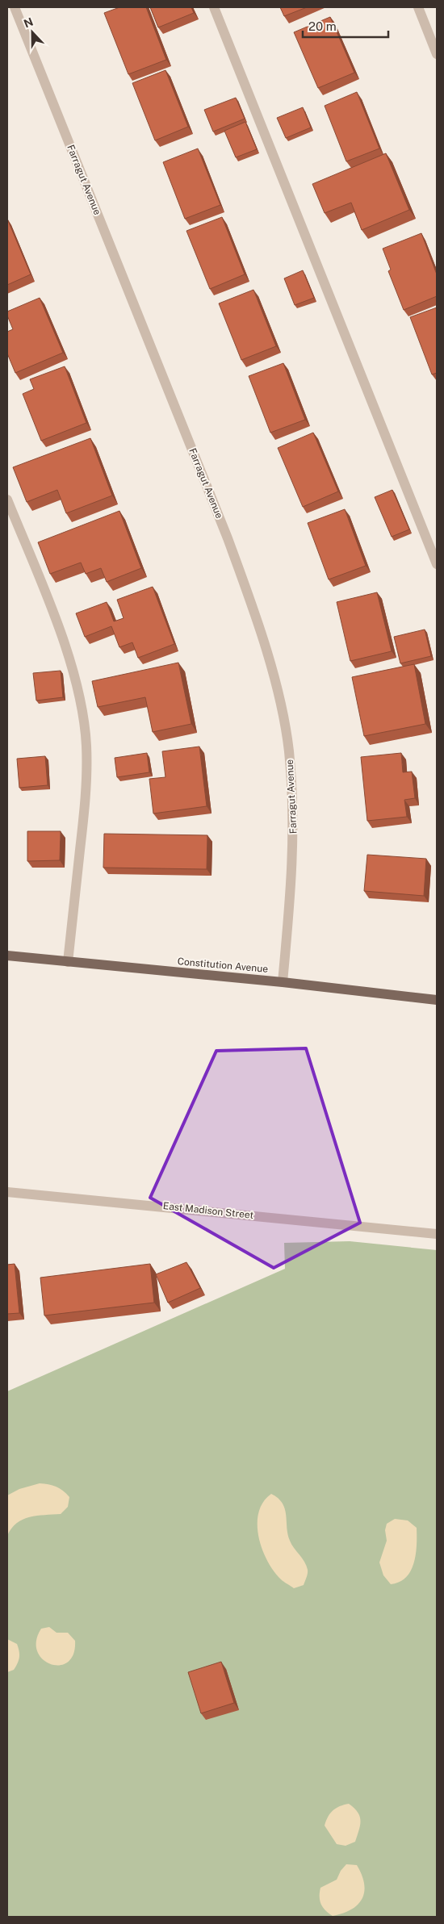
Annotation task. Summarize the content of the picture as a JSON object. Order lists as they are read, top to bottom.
{
  "streets": {
    "main road": ["Constitution Avenue"],
    "street": ["Farragut Avenue", "East Madison Street"]
  },
  "crossings": [
    ["Farragut Avenue", "Constitution Avenue"]
  ],
  "scale_bar": "20 m",
  "north": "top"
}
